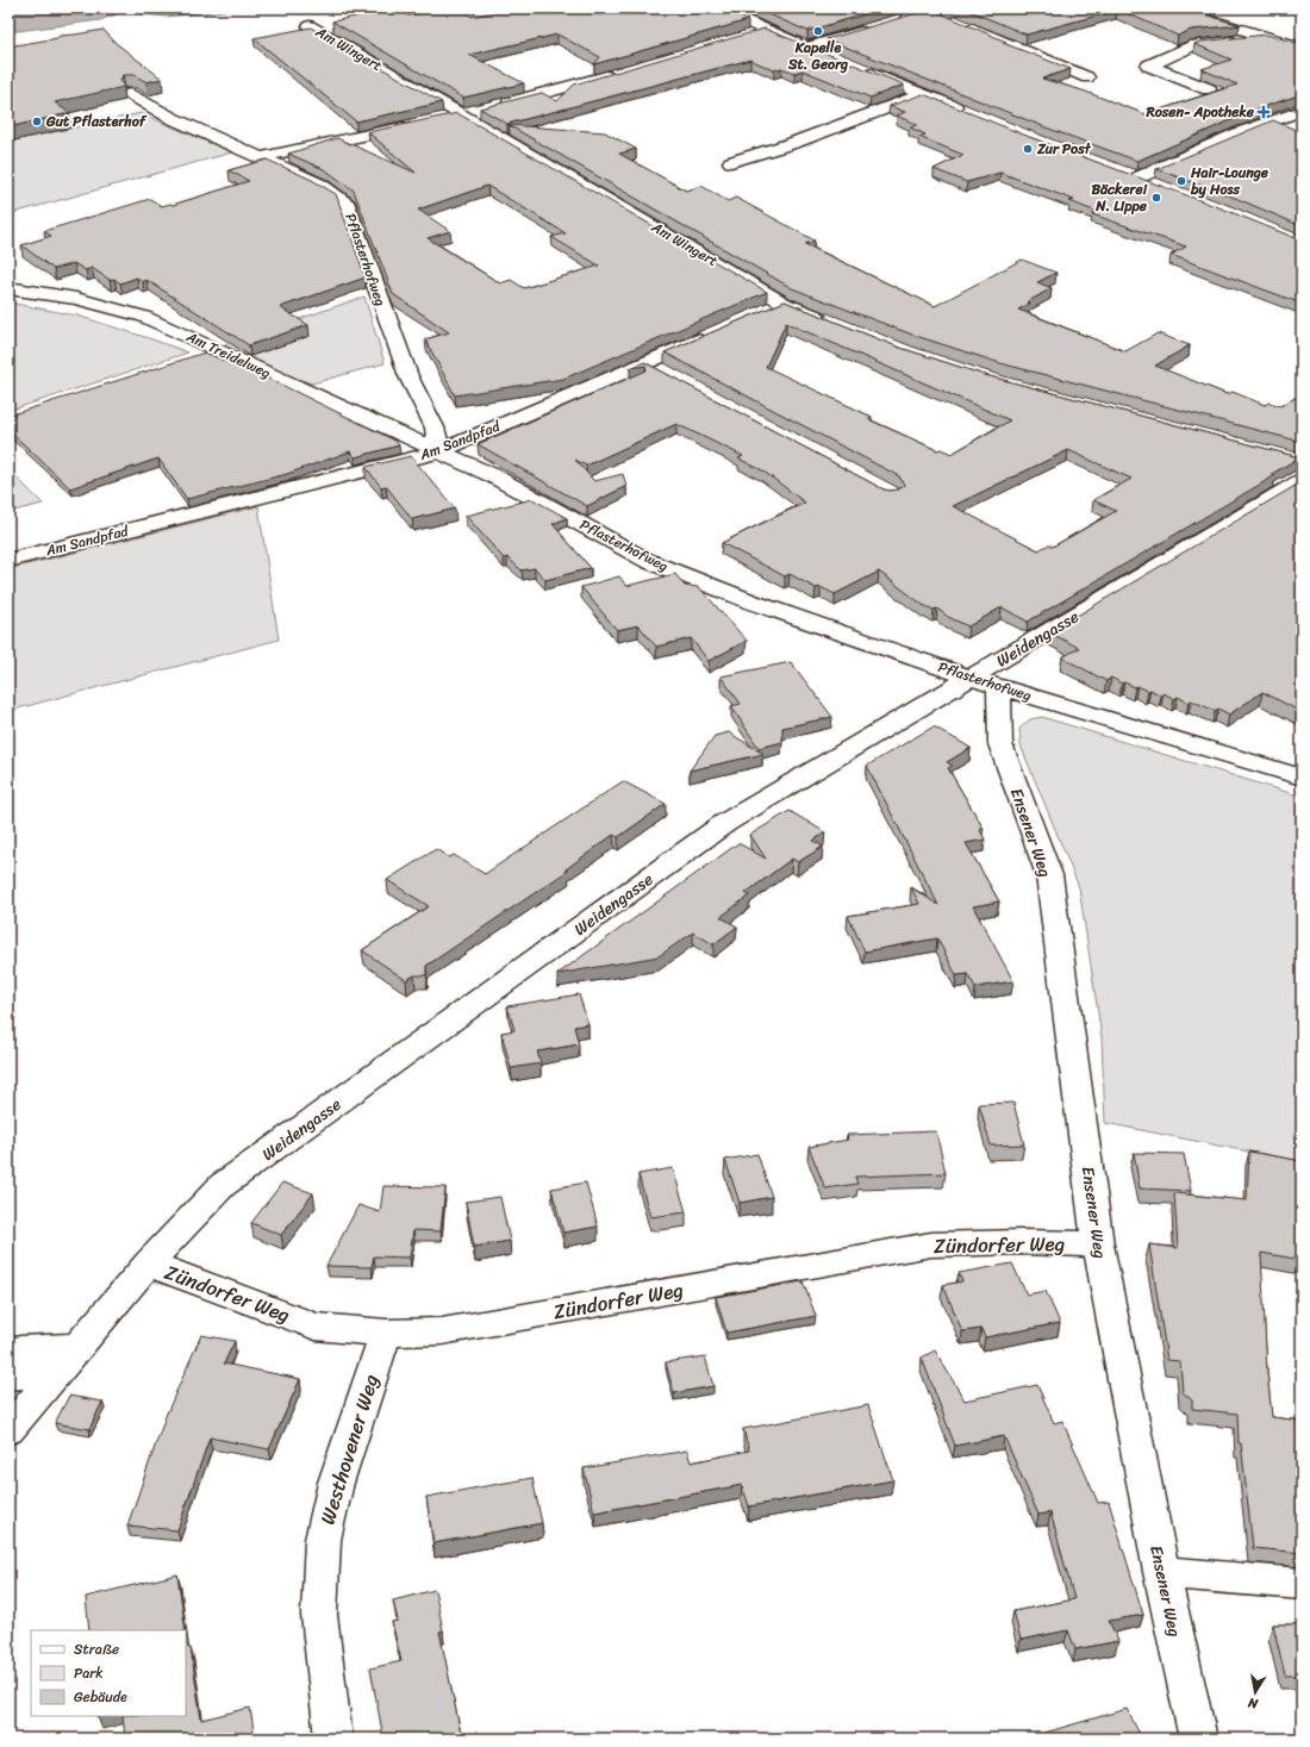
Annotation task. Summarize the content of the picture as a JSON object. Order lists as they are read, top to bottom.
{
  "streets": {
    "street": [
      "Am Wingert",
      "Pflasterhofweg",
      "Am Treidelweg",
      "Am Sandpfad",
      "Weidengasse",
      "Ensener Weg",
      "Zündorfer Weg",
      "Westhovener Weg"
    ]
  },
  "crossings": [
    ["Pflasterhofweg", "Am Treidelweg"],
    ["Pflasterhofweg", "Am Sandpfad"],
    ["Pflasterhofweg", "Weidengasse"],
    ["Pflasterhofweg", "Ensener Weg"],
    ["Am Treidelweg", "Am Sandpfad"],
    ["Weidengasse", "Zündorfer Weg"],
    ["Ensener Weg", "Zündorfer Weg"],
    ["Zündorfer Weg", "Westhovener Weg"]
  ],
  "places": {
    "other": [
      "Kapelle St. Georg",
      "Gut Pflasterhof",
      "Zur Post",
      "Hair-Lounge by Hoss",
      "Bäckerei N. Lippe"
    ],
    "health": ["Rosen- Apotheke"]
  },
  "legend": ["Straße", "Park", "Gebäude"],
  "north": "bottom"
}
